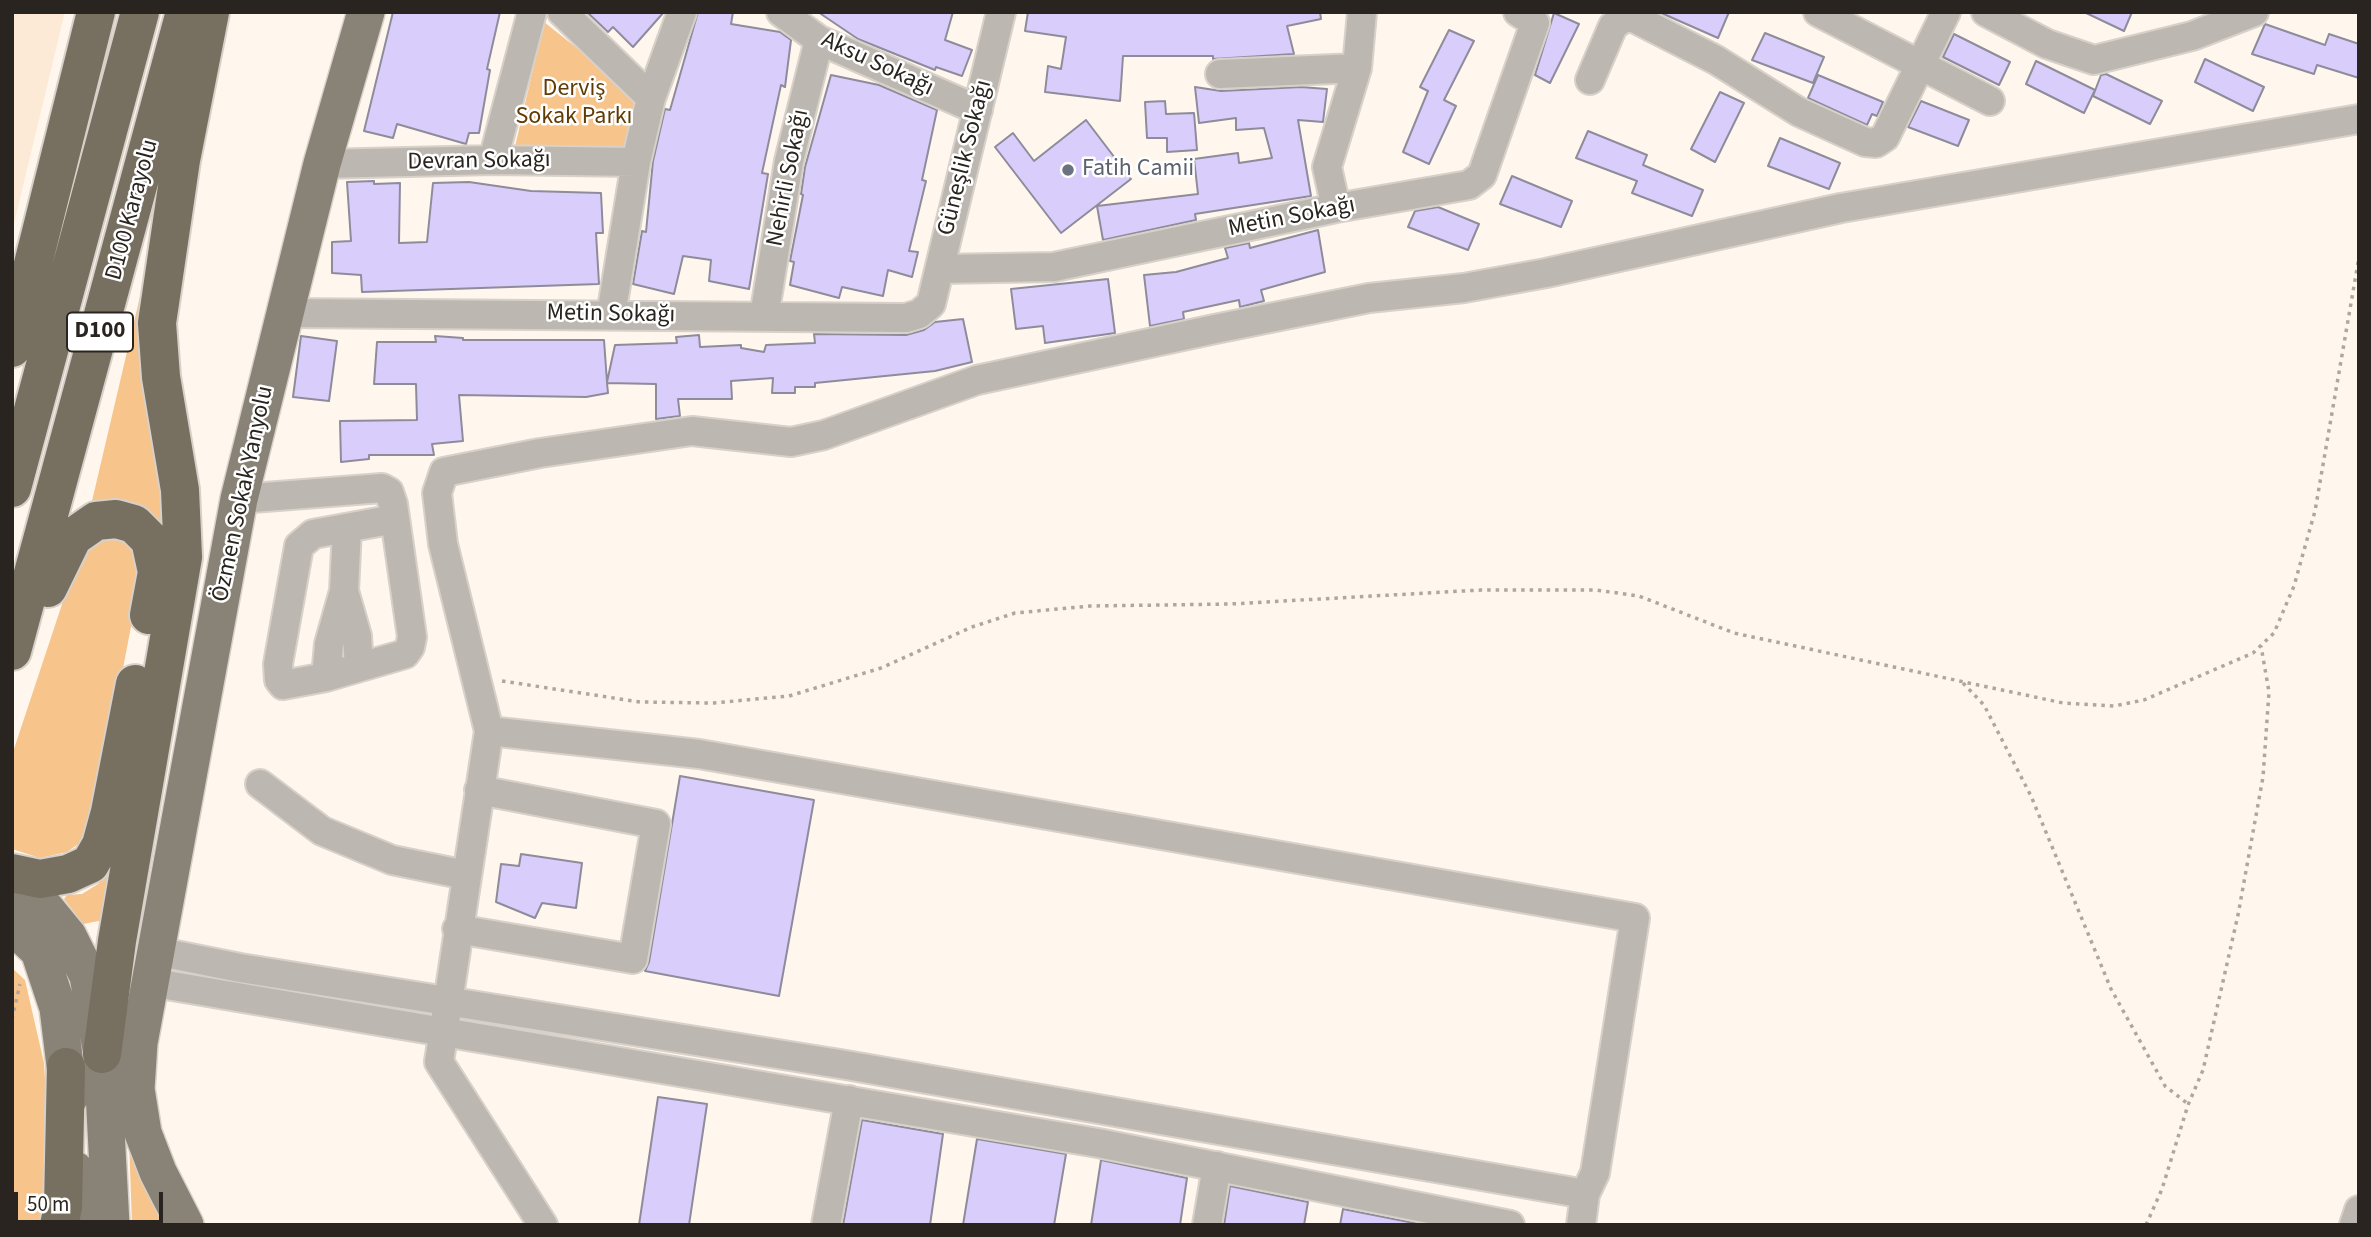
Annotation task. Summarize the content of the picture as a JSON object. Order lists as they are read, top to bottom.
{
  "streets": {
    "highway": ["D100 Karayolu", "D100"],
    "main road": ["Özmen Sokak Yanyolu"],
    "street": [
      "Aksu Sokağı",
      "Güneşlik Sokağı",
      "Devran Sokağı",
      "Nehirli Sokağı",
      "Metin Sokağı"
    ]
  },
  "crossings": [
    ["Aksu Sokağı", "Güneşlik Sokağı"],
    ["Aksu Sokağı", "Nehirli Sokağı"],
    ["Güneşlik Sokağı", "Metin Sokağı"],
    ["Devran Sokağı", "Özmen Sokak Yanyolu"],
    ["Nehirli Sokağı", "Metin Sokağı"],
    ["Metin Sokağı", "Özmen Sokak Yanyolu"]
  ],
  "parks": ["Derviş Sokak Parkı"],
  "places": ["Fatih Camii"],
  "scale_bar": "50 m"
}
